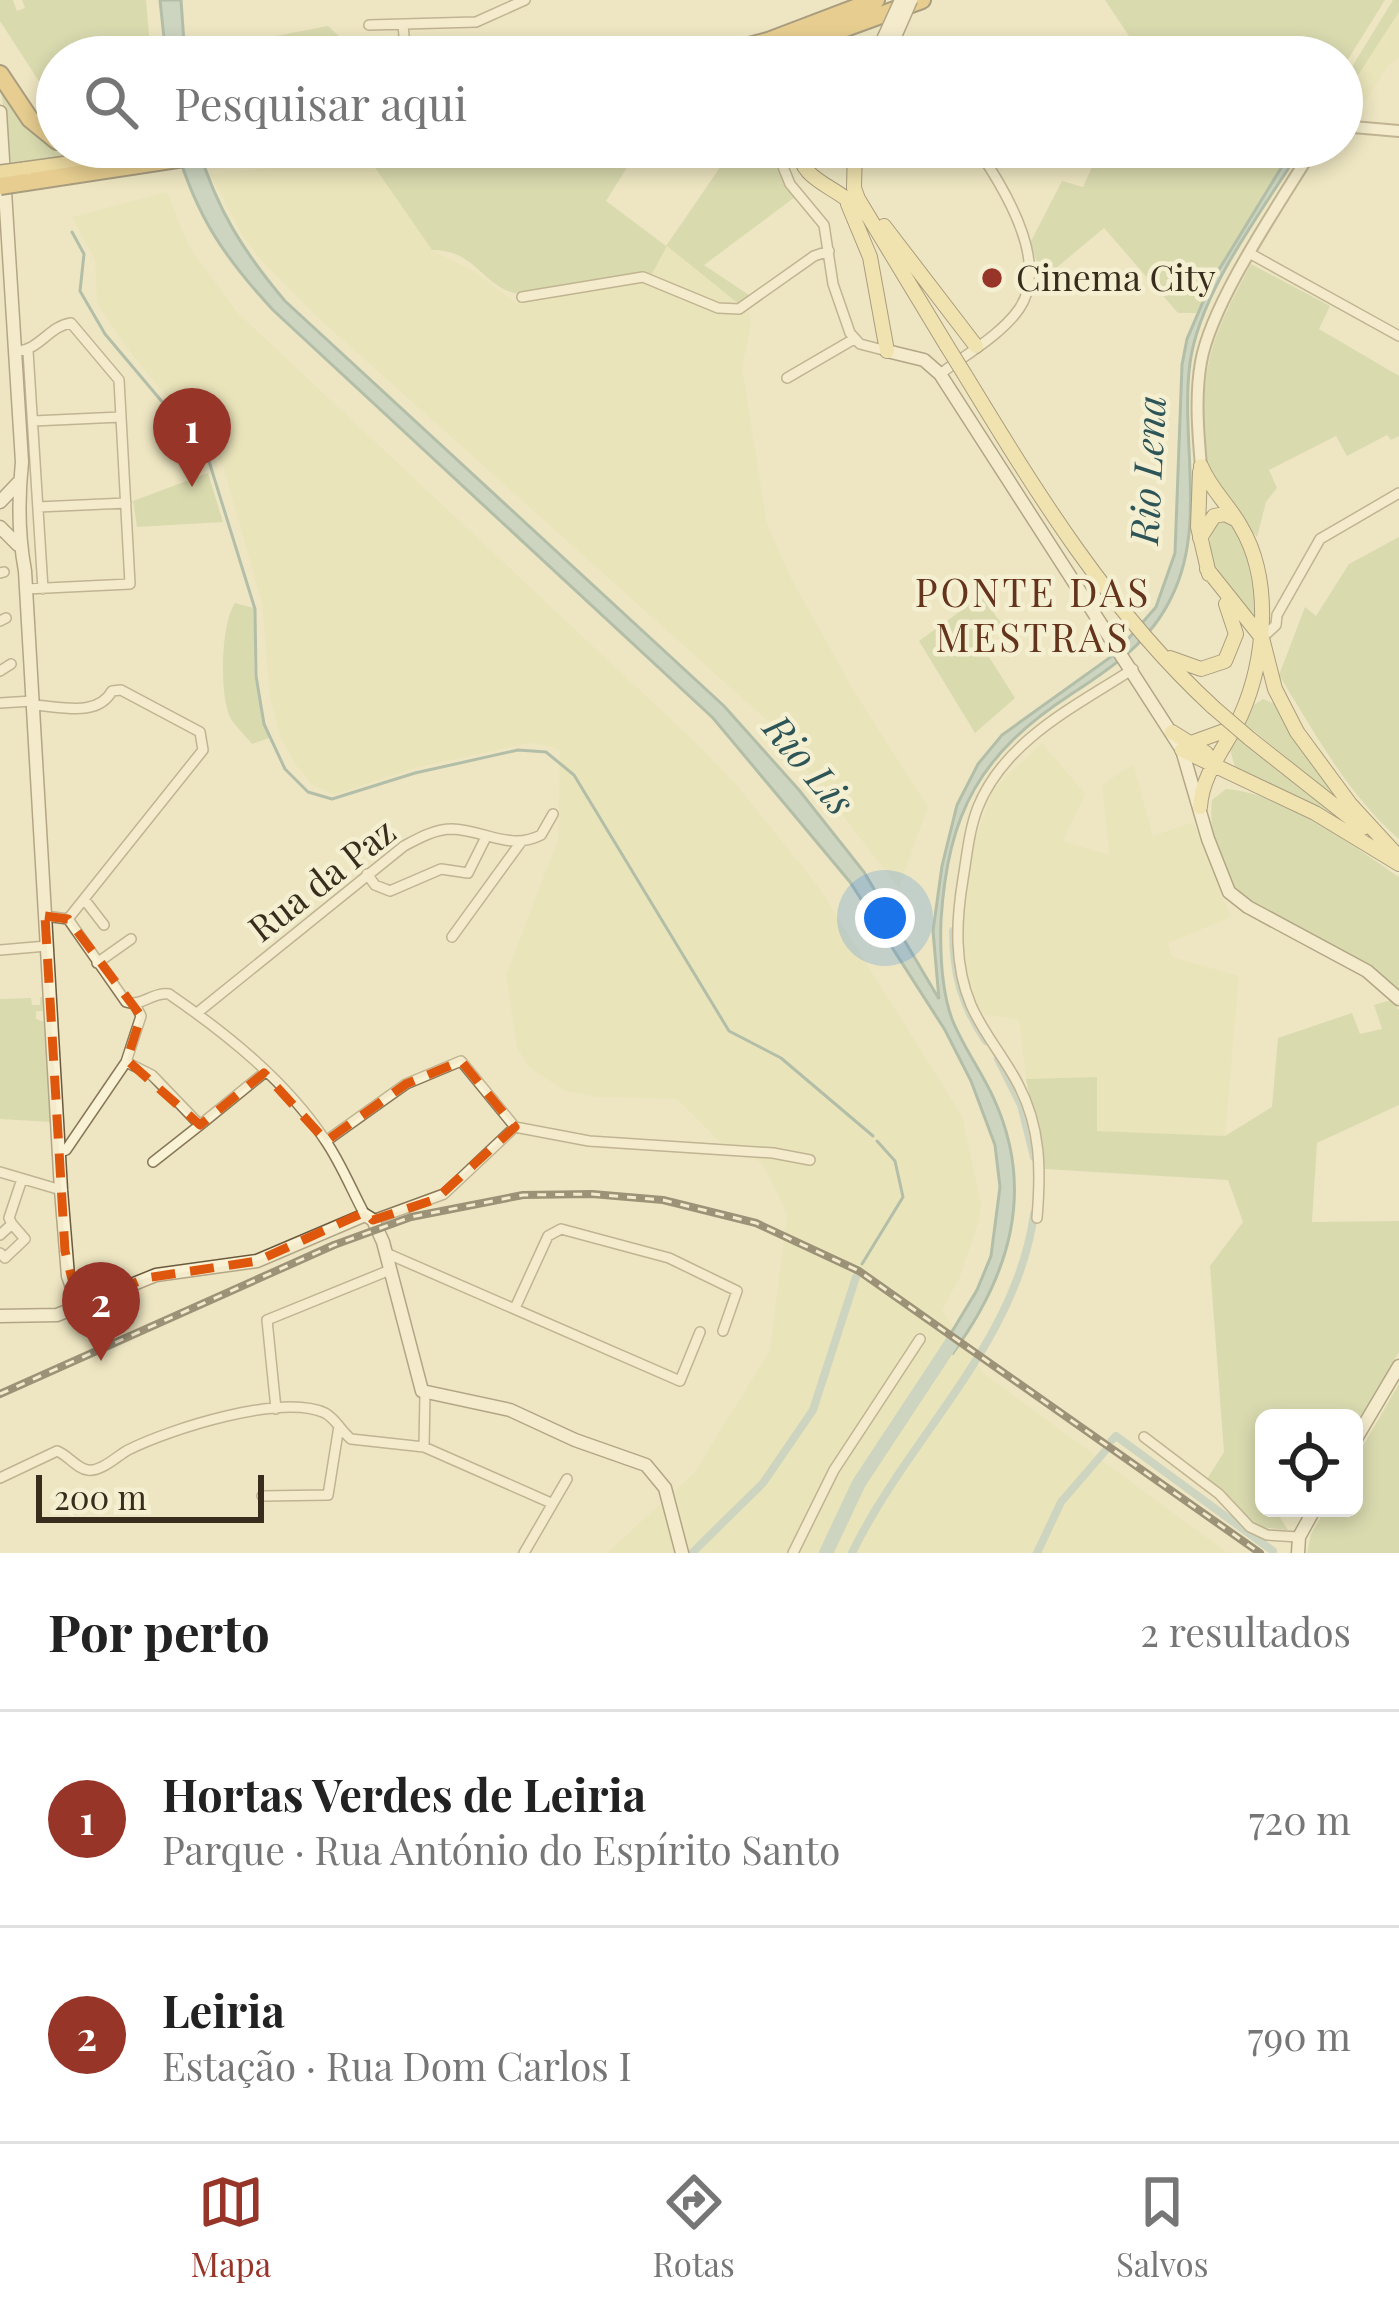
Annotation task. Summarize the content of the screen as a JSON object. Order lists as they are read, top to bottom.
{
  "streets": {
    "street": ["Rua da Paz"]
  },
  "districts": ["PONTE DAS MESTRAS"],
  "water": ["Rio Lena", "Rio Lis"],
  "places": ["Cinema City"],
  "scale_bar": "200 m",
  "page": {
    "search": "Pesquisar aqui",
    "pins": ["1", "2"],
    "scale": "200 m",
    "heading": ["Por perto", "2 resultados"],
    "list": [
      {
        "mark": "1",
        "name": "Hortas Verdes de Leiria",
        "note": "Parque · Rua António do Espírito Santo",
        "value": "720 m"
      },
      {
        "mark": "2",
        "name": "Leiria",
        "note": "Estação · Rua Dom Carlos I",
        "value": "790 m"
      }
    ],
    "nav": ["Mapa", "Rotas", "Salvos"]
  }
}
